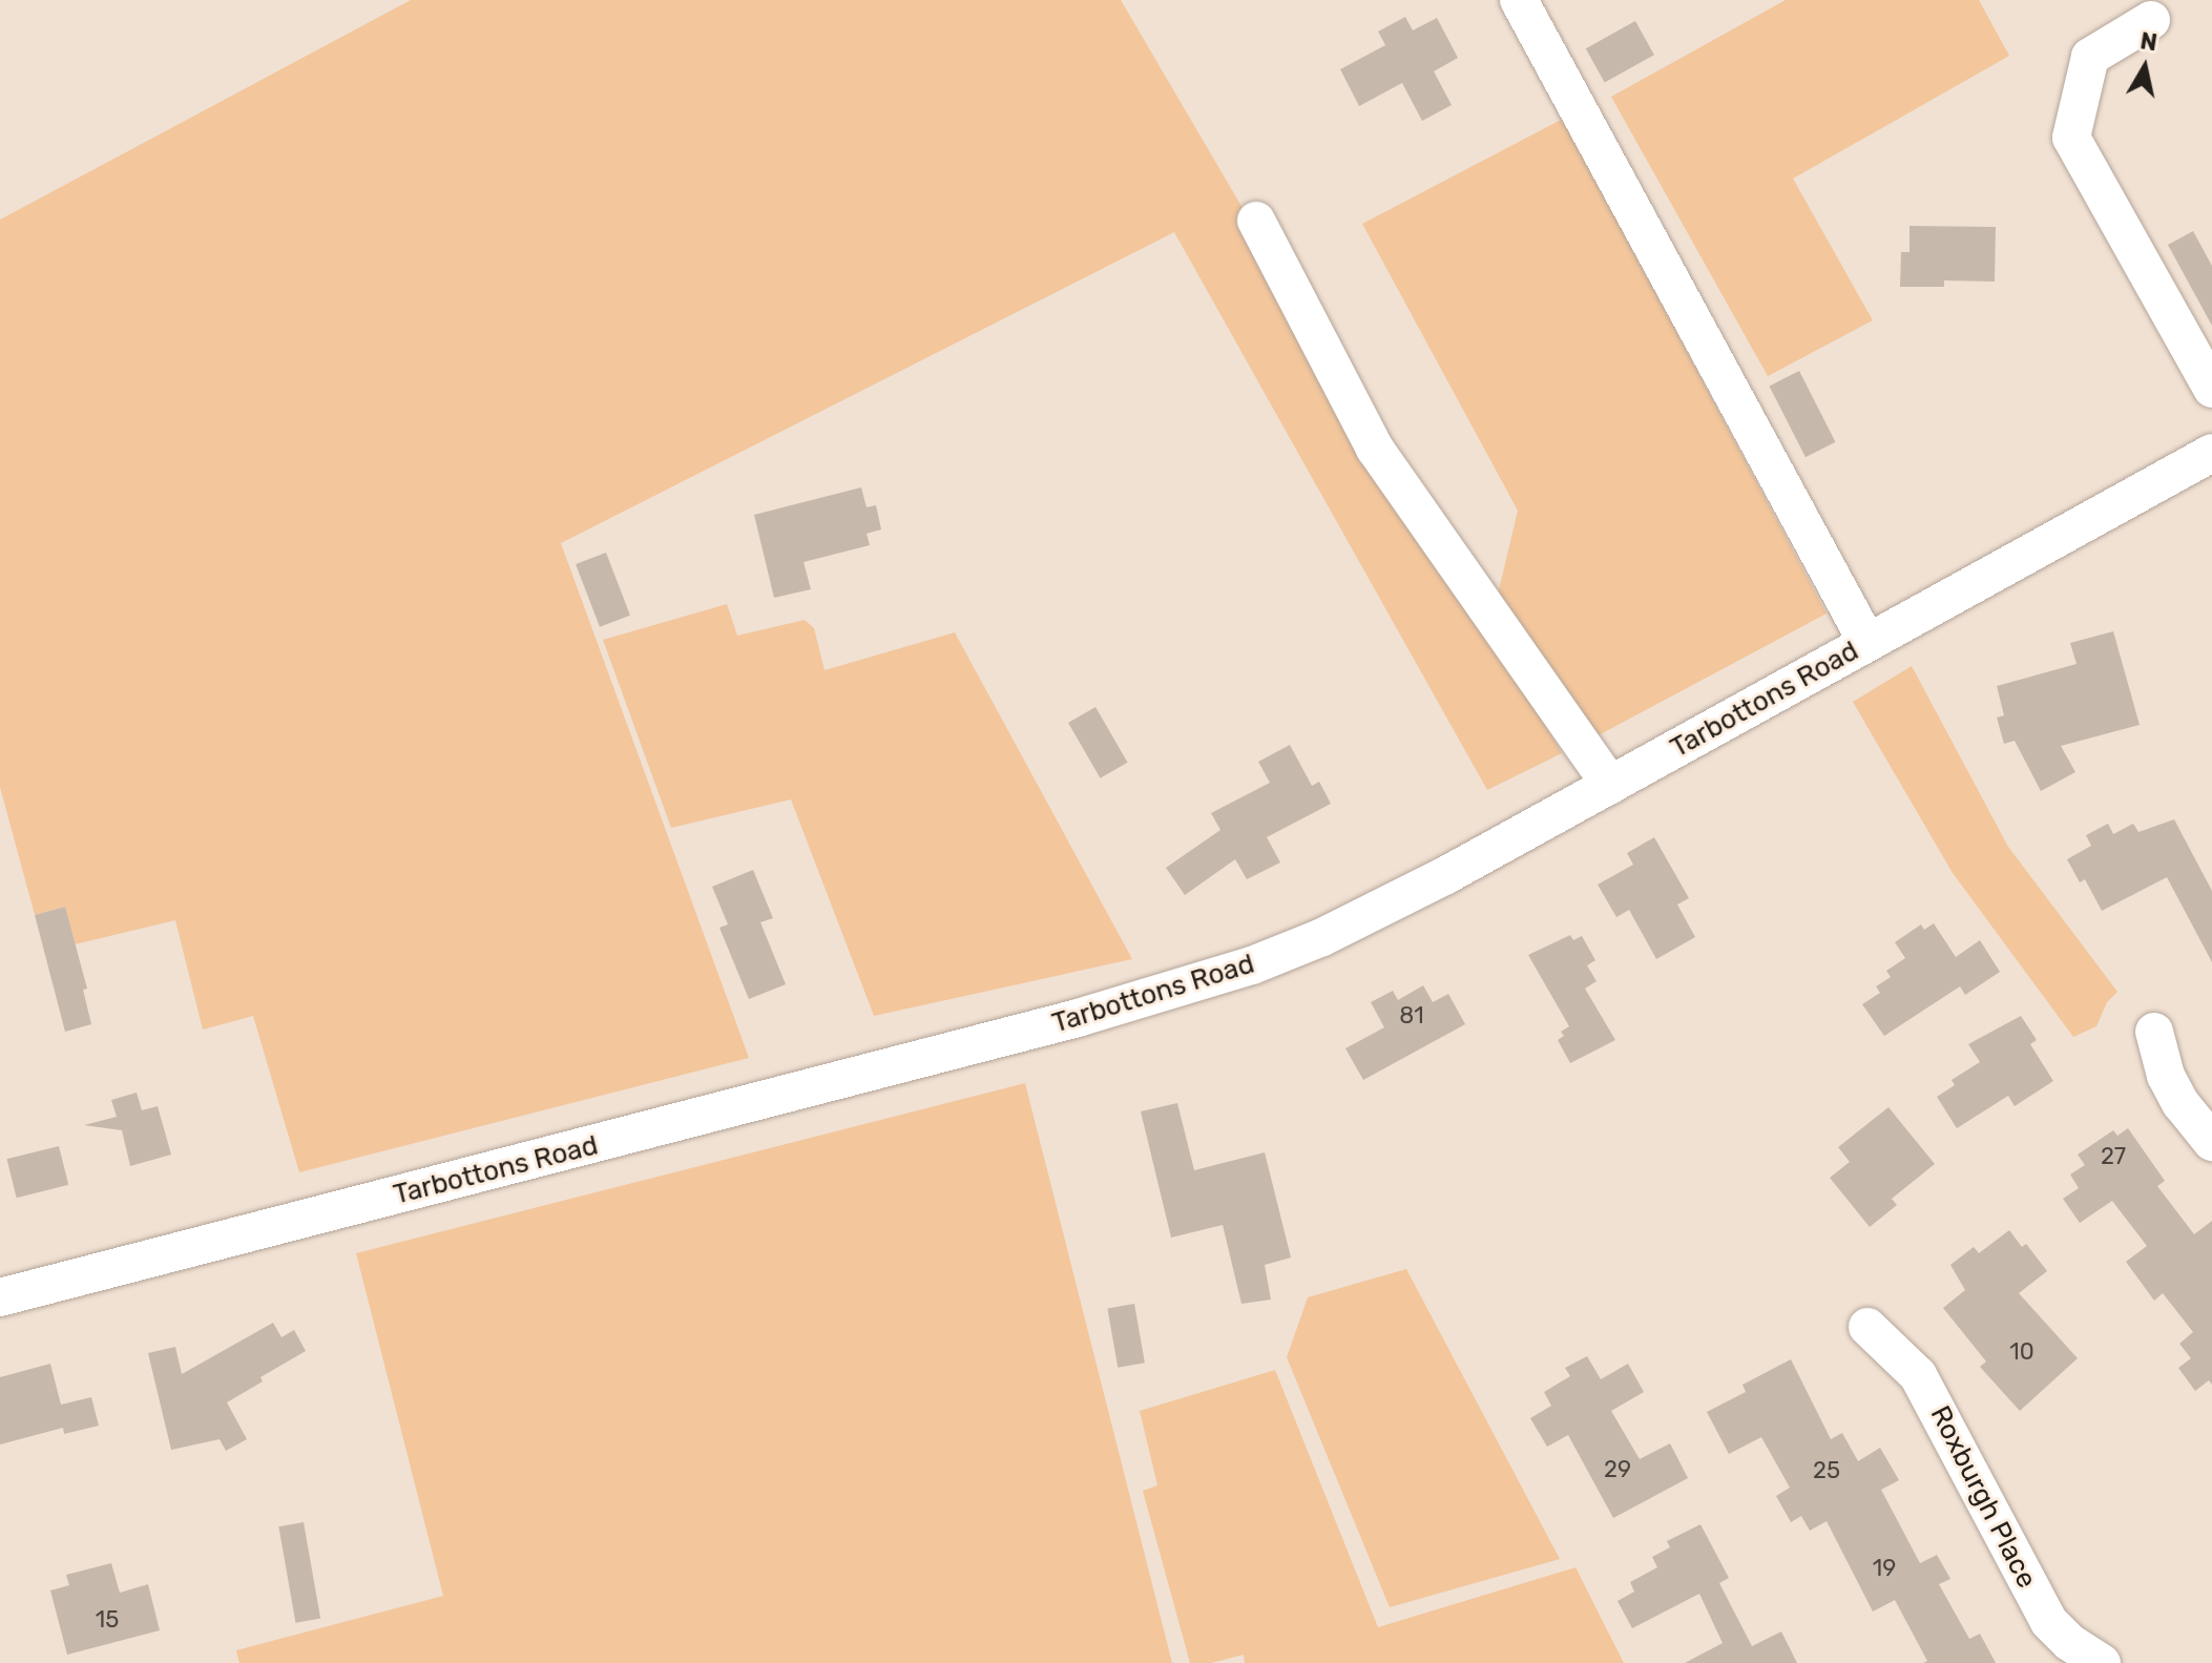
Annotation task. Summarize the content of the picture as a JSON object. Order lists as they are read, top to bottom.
{
  "streets": {
    "street": ["Tarbottons Road", "Roxburgh Place"]
  },
  "house_numbers": [
    "81",
    "27",
    "10",
    "29",
    "25",
    "19",
    "15"
  ],
  "north": "top"
}
